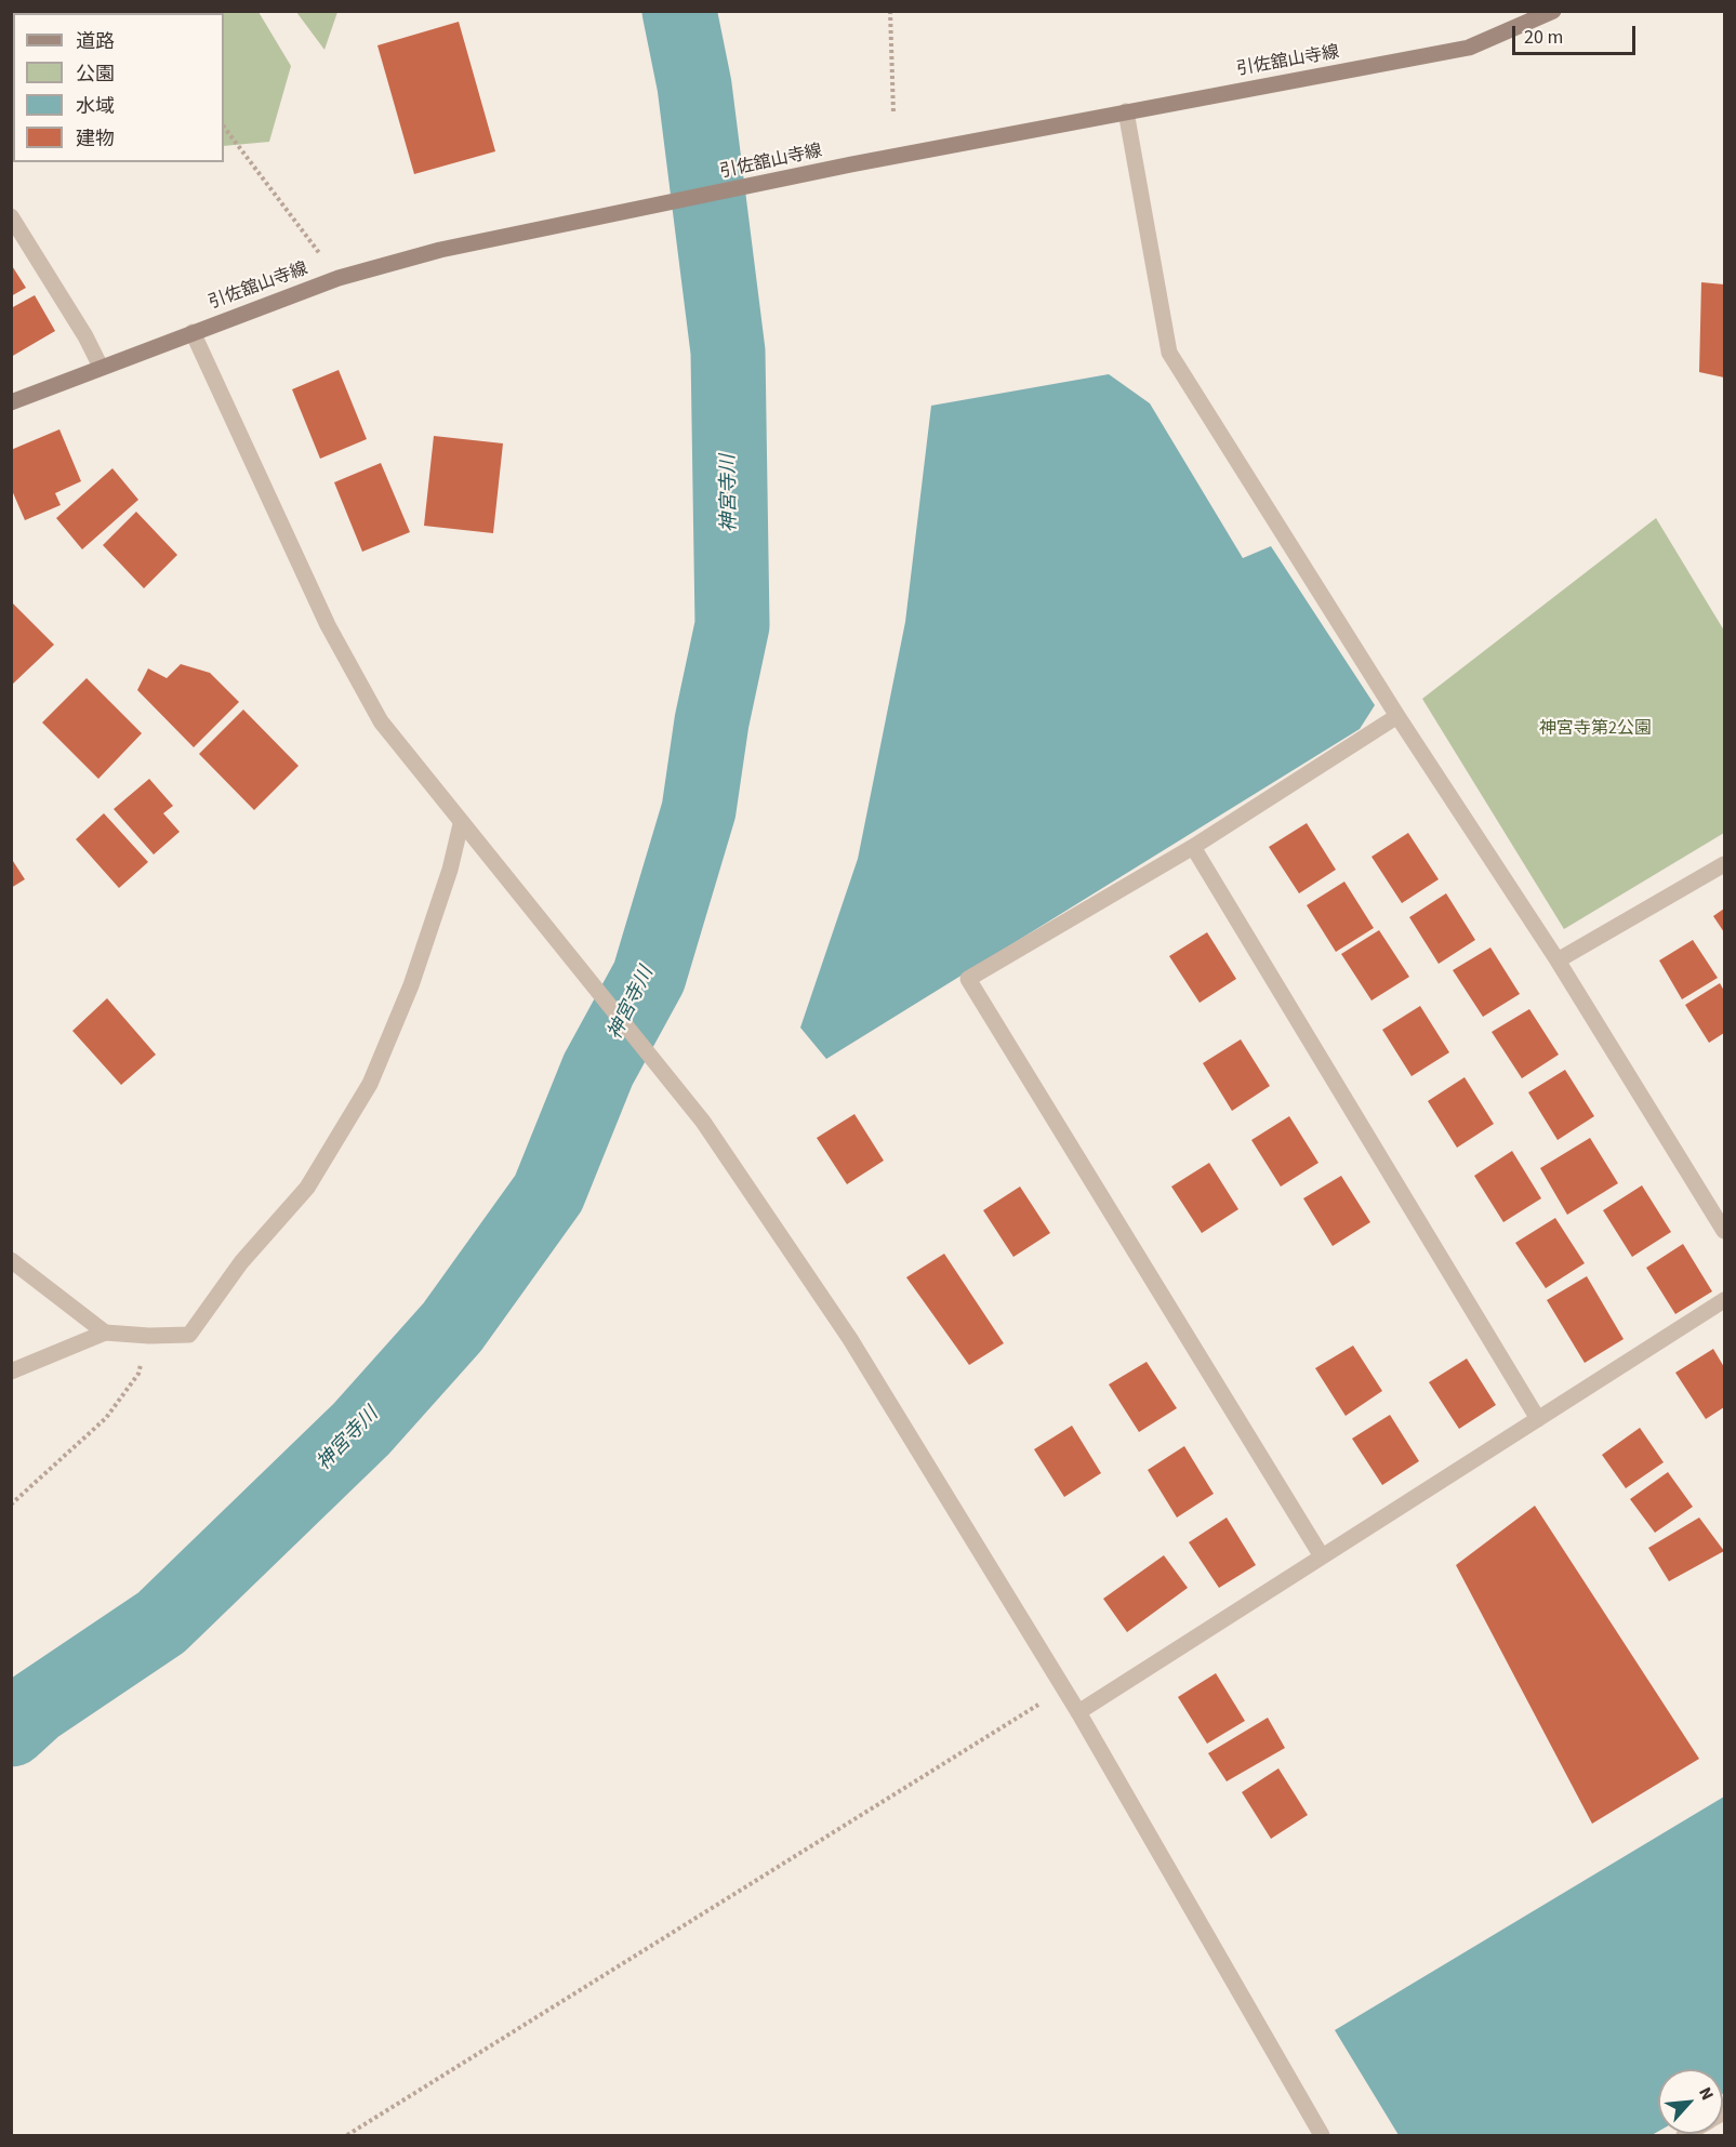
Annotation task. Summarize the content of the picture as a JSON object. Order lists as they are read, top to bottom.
{
  "streets": {
    "main road": ["引佐舘山寺線"]
  },
  "water": ["神宮寺川"],
  "parks": ["神宮寺第2公園"],
  "legend": [
    "道路",
    "公園",
    "水域",
    "建物"
  ],
  "scale_bar": "20 m",
  "north": "top right"
}
